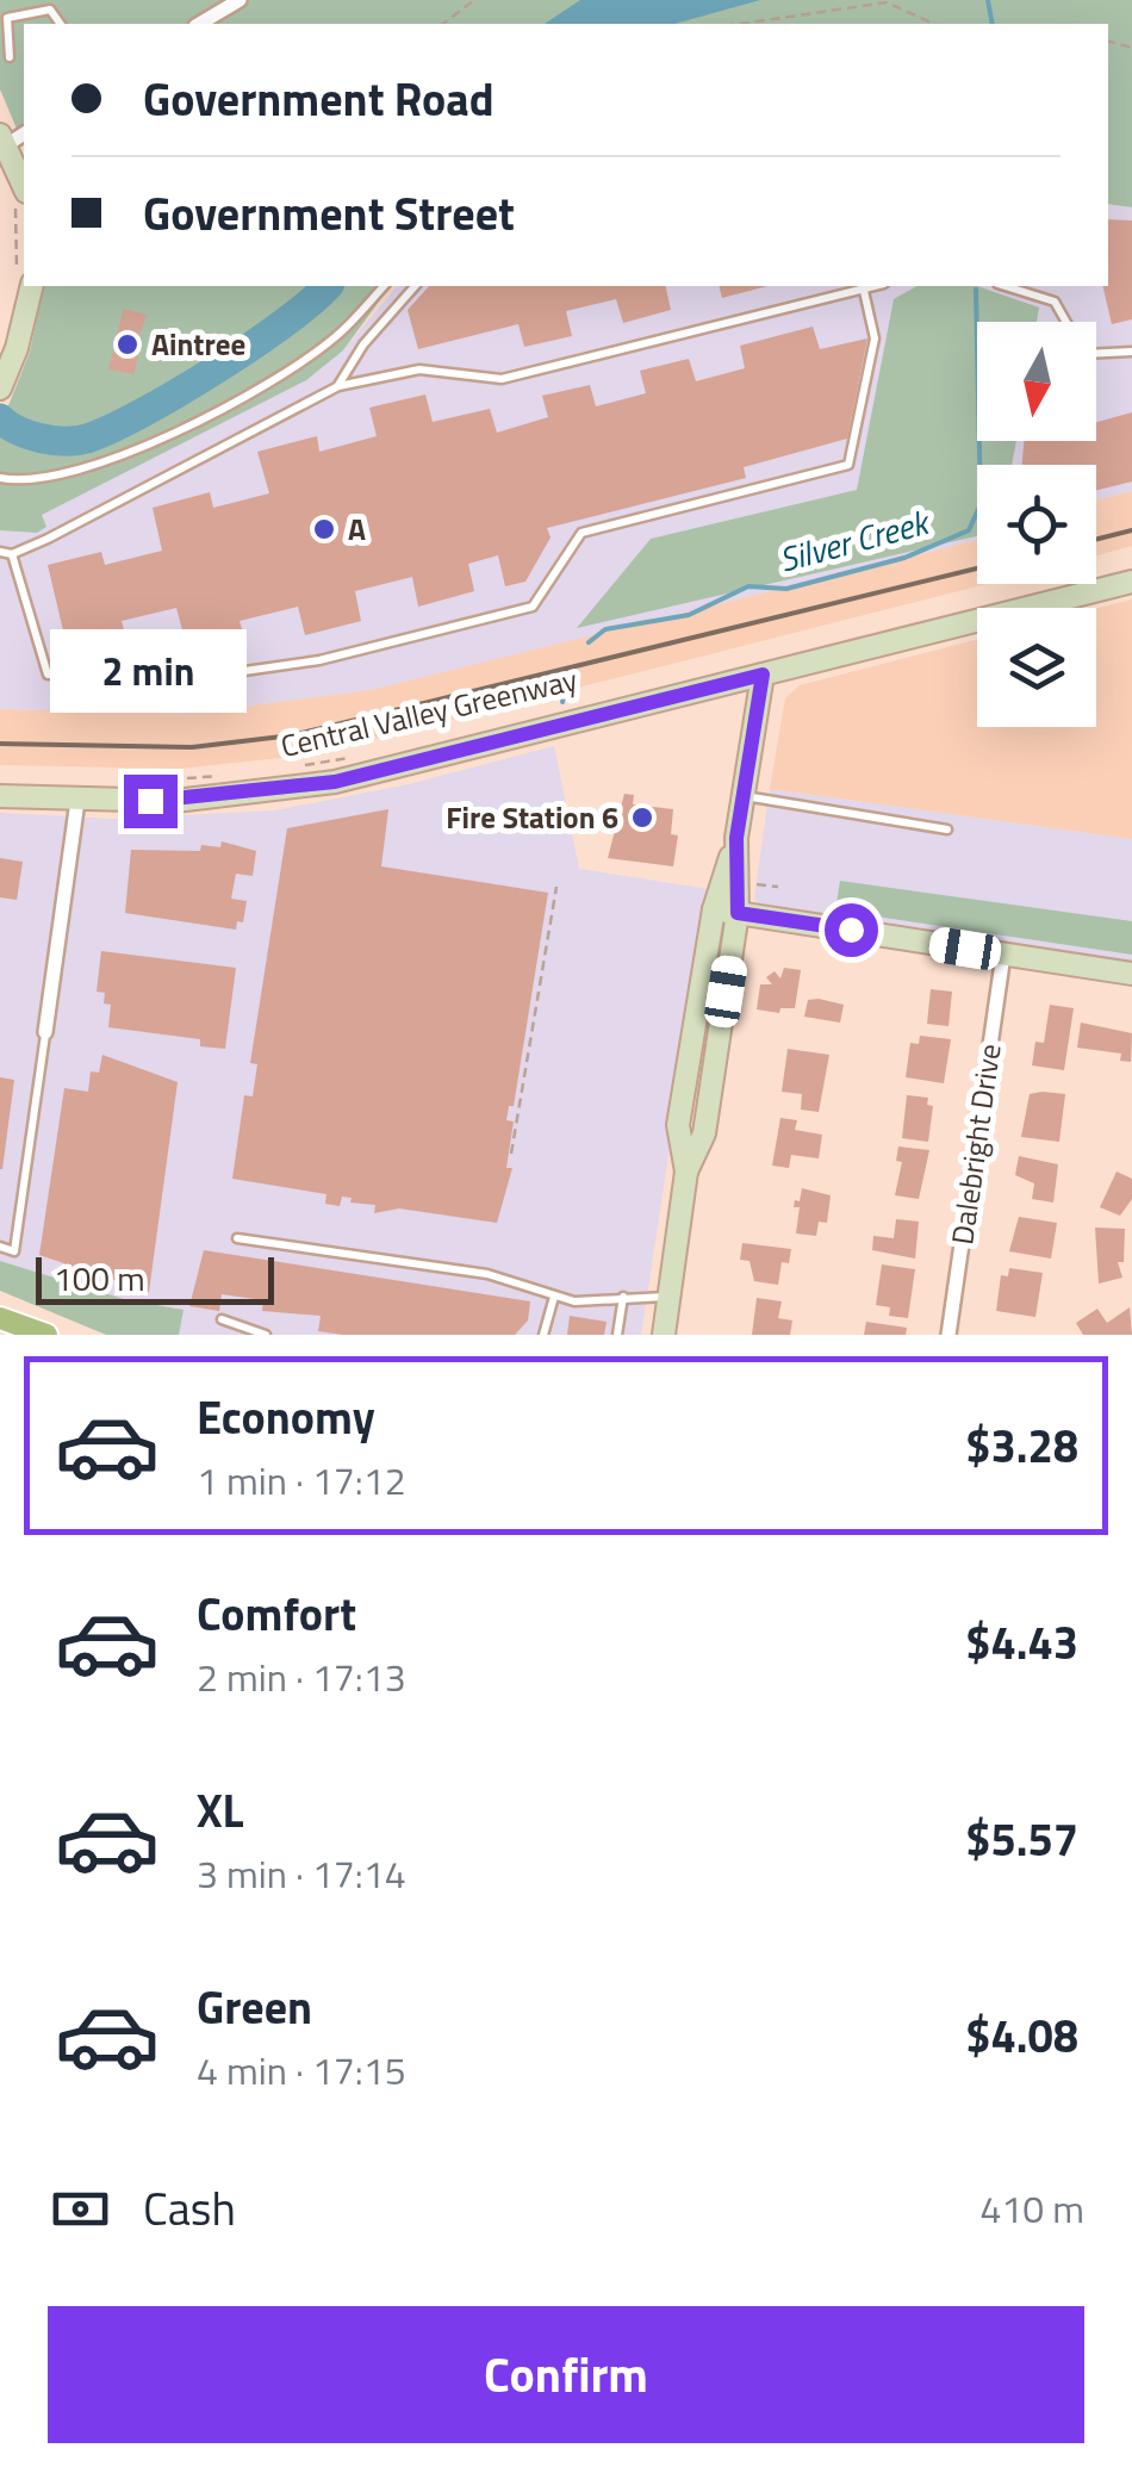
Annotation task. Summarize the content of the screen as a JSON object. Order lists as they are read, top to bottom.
{
  "streets": {
    "street": ["Dalebright Drive"],
    "path": ["Central Valley Greenway"]
  },
  "water": ["Silver Creek"],
  "places": ["Aintree", "A", "Fire Station 6"],
  "scale_bar": "100 m",
  "north": "bottom",
  "page": {
    "banner": ["Government Road", "Government Street"],
    "bubble": "2 min",
    "scale": "100 m",
    "list": [
      {
        "name": "Economy",
        "note": "1 min · 17:12",
        "value": "$3.28"
      },
      {
        "name": "Comfort",
        "note": "2 min · 17:13",
        "value": "$4.43"
      },
      {
        "name": "XL",
        "note": "3 min · 17:14",
        "value": "$5.57"
      },
      {
        "name": "Green",
        "note": "4 min · 17:15",
        "value": "$4.08"
      }
    ],
    "pay": ["Cash", "410 m"],
    "buttons": "Confirm"
  }
}
